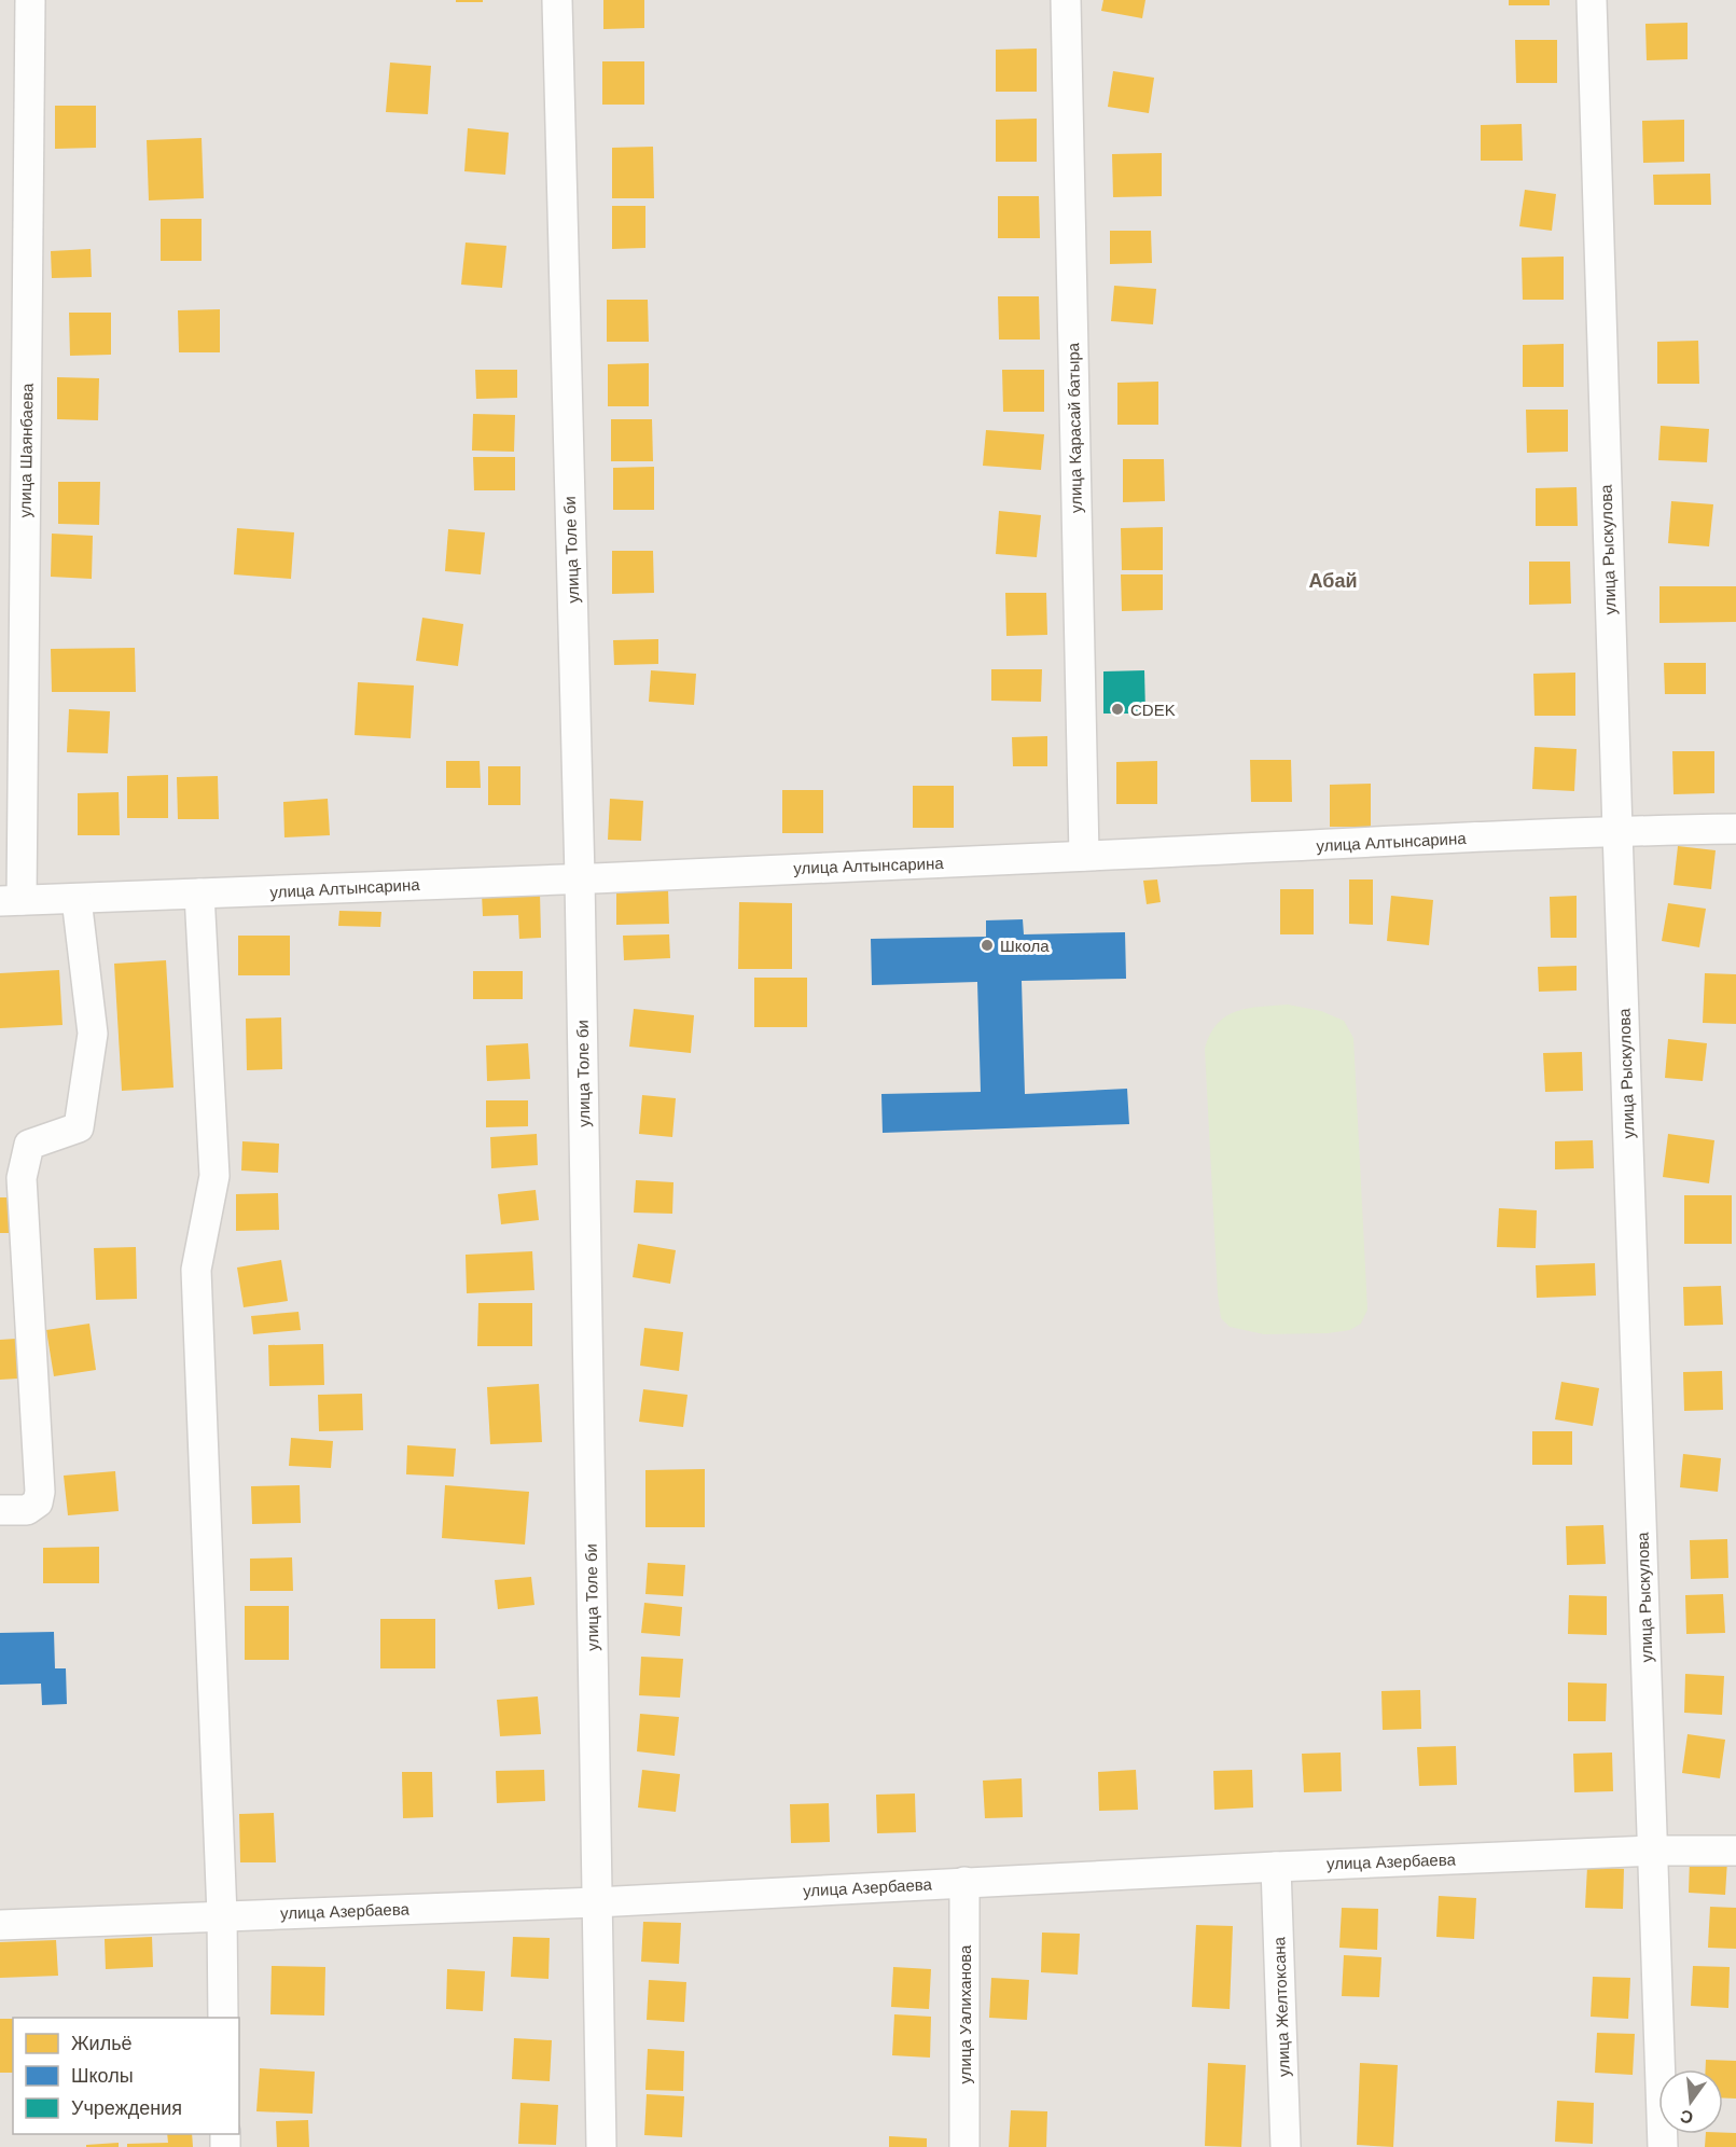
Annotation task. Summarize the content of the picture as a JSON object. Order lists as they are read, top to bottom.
{
  "streets": {
    "street": [
      "улица Карасай батыра",
      "улица Шаянбаева",
      "улица Толе би",
      "улица Рыскулова",
      "улица Алтынсарина",
      "улица Азербаева",
      "улица Желтоксана",
      "улица Уалиханова"
    ]
  },
  "crossings": [
    ["улица Карасай батыра", "улица Алтынсарина"],
    ["улица Шаянбаева", "улица Алтынсарина"],
    ["улица Толе би", "улица Алтынсарина"],
    ["улица Толе би", "улица Азербаева"],
    ["улица Рыскулова", "улица Алтынсарина"],
    ["улица Рыскулова", "улица Азербаева"],
    ["улица Азербаева", "улица Желтоксана"],
    ["улица Азербаева", "улица Уалиханова"]
  ],
  "districts": ["Абай"],
  "places": ["CDEK", "Школа"],
  "legend": ["Жильё", "Школы", "Учреждения"],
  "north": "bottom"
}
